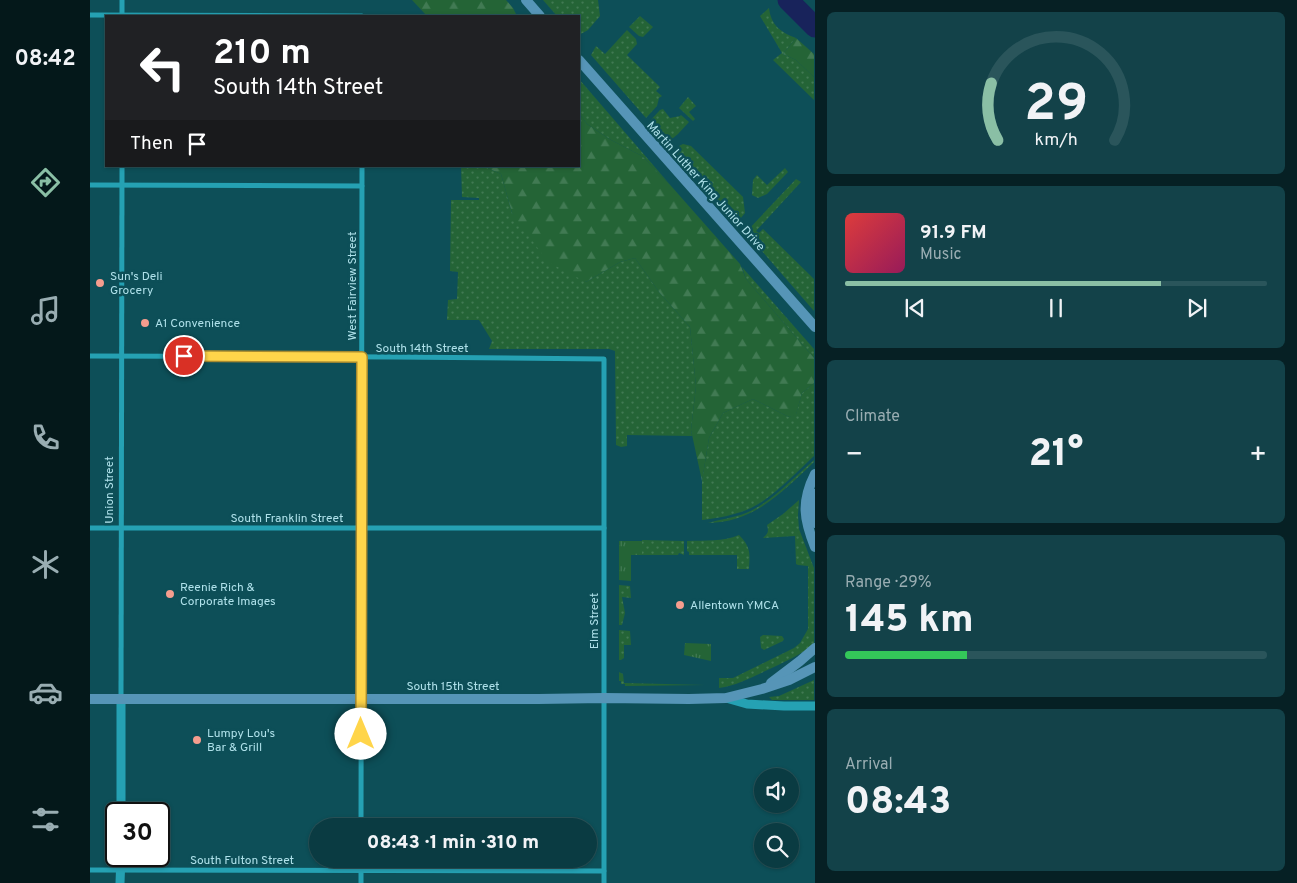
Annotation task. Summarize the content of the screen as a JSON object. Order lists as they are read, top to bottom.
{
  "streets": {
    "main road": ["Martin Luther King Junior Drive", "South 15th Street"],
    "street": [
      "West Fairview Street",
      "South 14th Street",
      "Union Street",
      "South Franklin Street",
      "Elm Street",
      "South Fulton Street"
    ]
  },
  "crossings": [
    ["West Fairview Street", "South 14th Street"],
    ["West Fairview Street", "South Franklin Street"],
    ["West Fairview Street", "South 15th Street"],
    ["South 14th Street", "Union Street"],
    ["South 14th Street", "Elm Street"],
    ["Union Street", "South Franklin Street"],
    ["Union Street", "South 15th Street"],
    ["South Franklin Street", "Elm Street"],
    ["Elm Street", "South 15th Street"],
    ["Elm Street", "South Fulton Street"]
  ],
  "places": [
    "Sun's Deli Grocery",
    "A1 Convenience",
    "Reenie Rich & Corporate Images",
    "Allentown YMCA",
    "Lumpy Lou's Bar & Grill"
  ],
  "page": {
    "tabs": "08:42",
    "turn": ["210 m", "South 14th Street"],
    "then": "Then",
    "song": ["91.9 FM", "Music"],
    "tile": [
      "Climate",
      ["Range · 29%", "145 km"],
      ["Arrival", "08:43"]
    ],
    "heat": ["−", "21°", "+"],
    "limit": "30",
    "trip": "08:43 · 1 min · 310 m",
    "gauge": ["29", "km/h"]
  }
}
